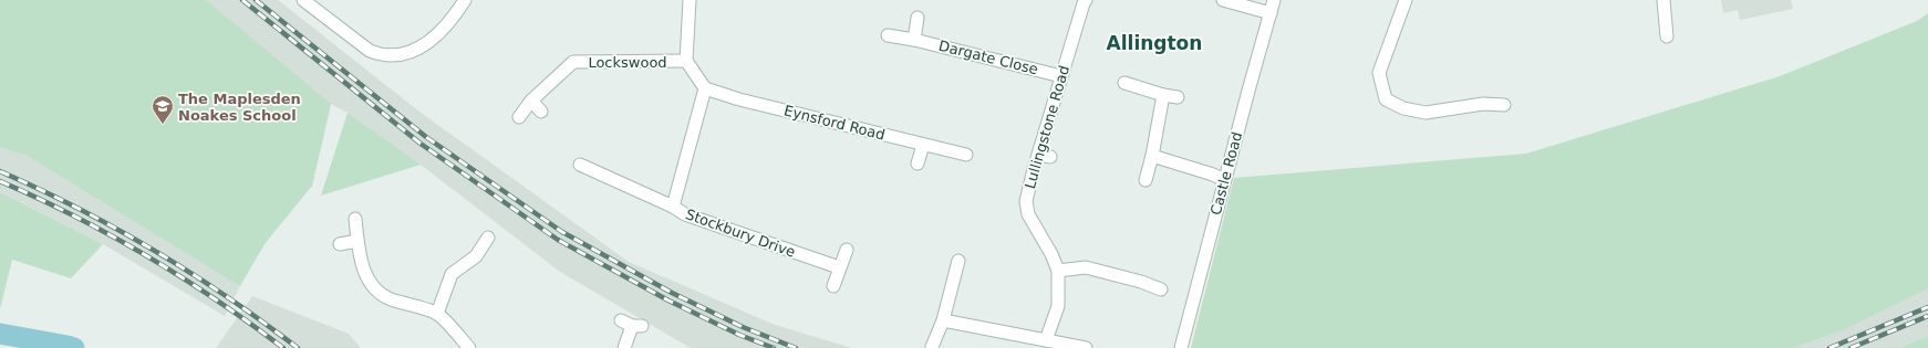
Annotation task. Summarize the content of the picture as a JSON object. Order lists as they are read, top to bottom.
{
  "streets": {
    "street": [
      "Dargate Close",
      "Lockswood",
      "Eynsford Road",
      "Lullingstone Road",
      "Castle Road",
      "Stockbury Drive"
    ]
  },
  "crossings": [
    ["Dargate Close", "Lullingstone Road"],
    ["Eynsford Road", "Stockbury Drive"]
  ],
  "districts": ["Allington"],
  "places": {
    "school or university": ["The Maplesden Noakes School"]
  }
}
